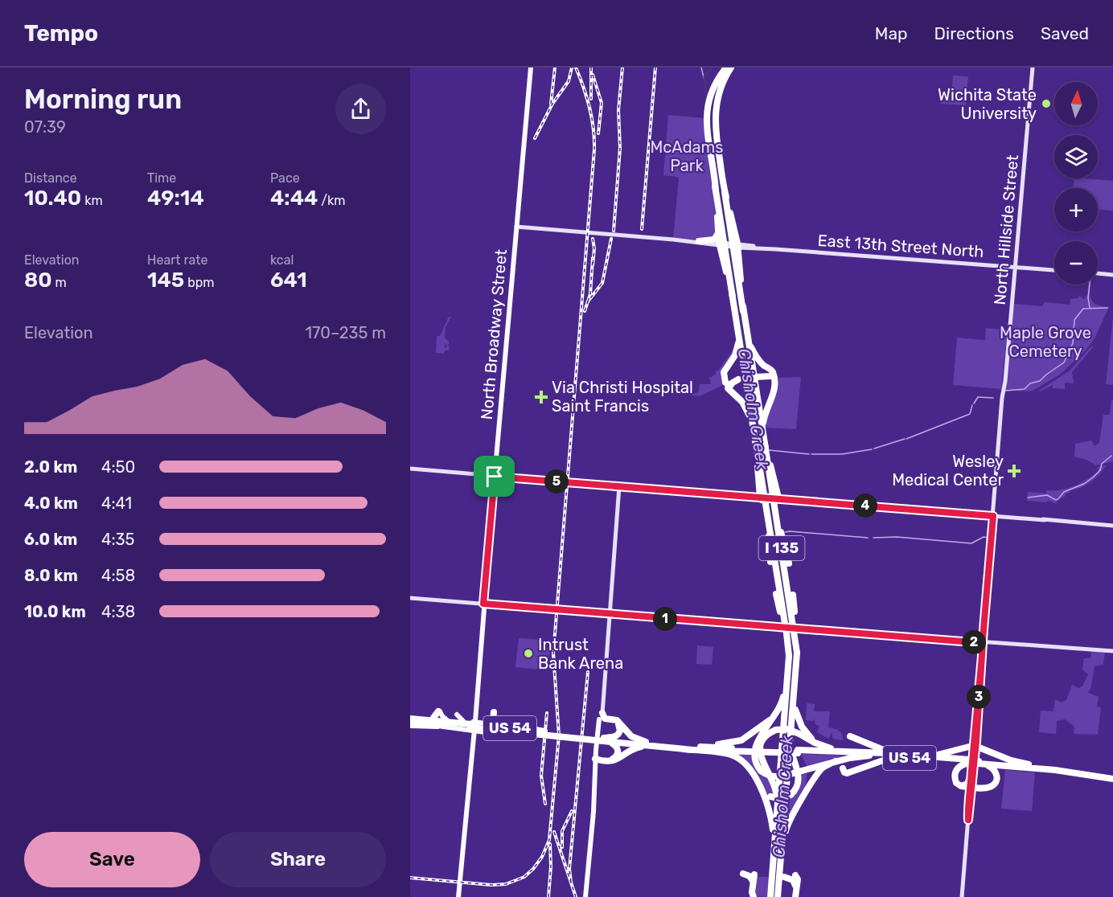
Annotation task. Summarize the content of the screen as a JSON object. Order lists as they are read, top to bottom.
{
  "streets": {
    "highway": ["I 135", "US 54"],
    "main road": ["North Hillside Street", "East 13th Street North", "North Broadway Street"]
  },
  "crossings": [
    ["North Hillside Street", "East 13th Street North"],
    ["East 13th Street North", "North Broadway Street"]
  ],
  "water": ["Chisholm Creek"],
  "parks": ["McAdams Park", "Maple Grove Cemetery"],
  "places": {
    "other": ["Wichita State University", "Intrust Bank Arena"],
    "health": ["Via Christi Hospital Saint Francis", "Wesley Medical Center"]
  },
  "north": "top",
  "page": {
    "header": "Tempo",
    "nav": ["Map", "Directions", "Saved"],
    "heading": ["Morning run", "07:39"],
    "map_buttons": ["+", "−"],
    "stats": [
      ["Distance", "10.40 km"],
      ["Time", "49:14"],
      ["Pace", "4:44 /km"],
      ["Elevation", "80 m"],
      ["Heart rate", "145 bpm"],
      ["kcal", "641"]
    ],
    "chart": ["Elevation", "170–235 m"],
    "list": [
      {
        "name": "2.0 km",
        "note": "4:50"
      },
      {
        "name": "4.0 km",
        "note": "4:41"
      },
      {
        "name": "6.0 km",
        "note": "4:35"
      },
      {
        "name": "8.0 km",
        "note": "4:58"
      },
      {
        "name": "10.0 km",
        "note": "4:38"
      }
    ],
    "pins": [
      "5",
      "4",
      "1",
      "2",
      "3"
    ],
    "buttons": ["Save", "Share"]
  }
}
